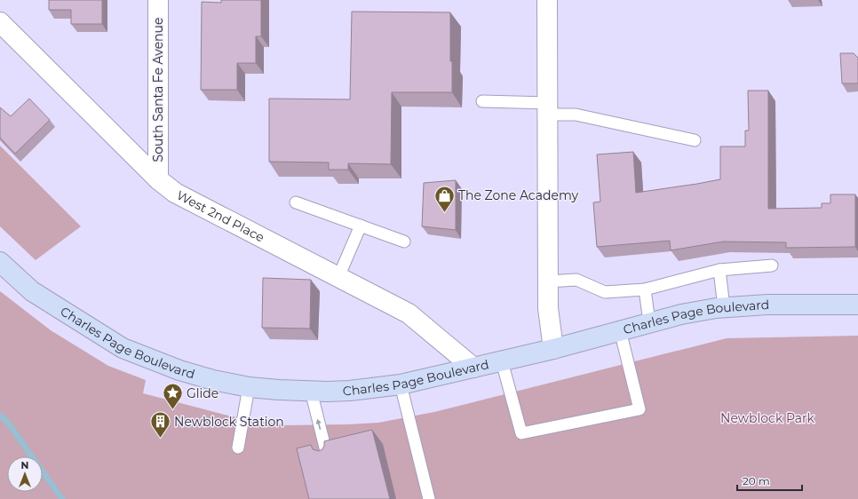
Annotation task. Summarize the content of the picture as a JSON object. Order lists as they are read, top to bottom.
{
  "streets": {
    "main road": ["Charles Page Boulevard"],
    "street": ["South Santa Fe Avenue", "West 2nd Place"]
  },
  "crossings": [
    ["South Santa Fe Avenue", "West 2nd Place"],
    ["West 2nd Place", "Charles Page Boulevard"]
  ],
  "parks": ["Newblock Park"],
  "places": {
    "shop": ["The Zone Academy"],
    "place": ["Glide"],
    "building": ["Newblock Station"]
  },
  "scale_bar": "20 m",
  "north": "top"
}
